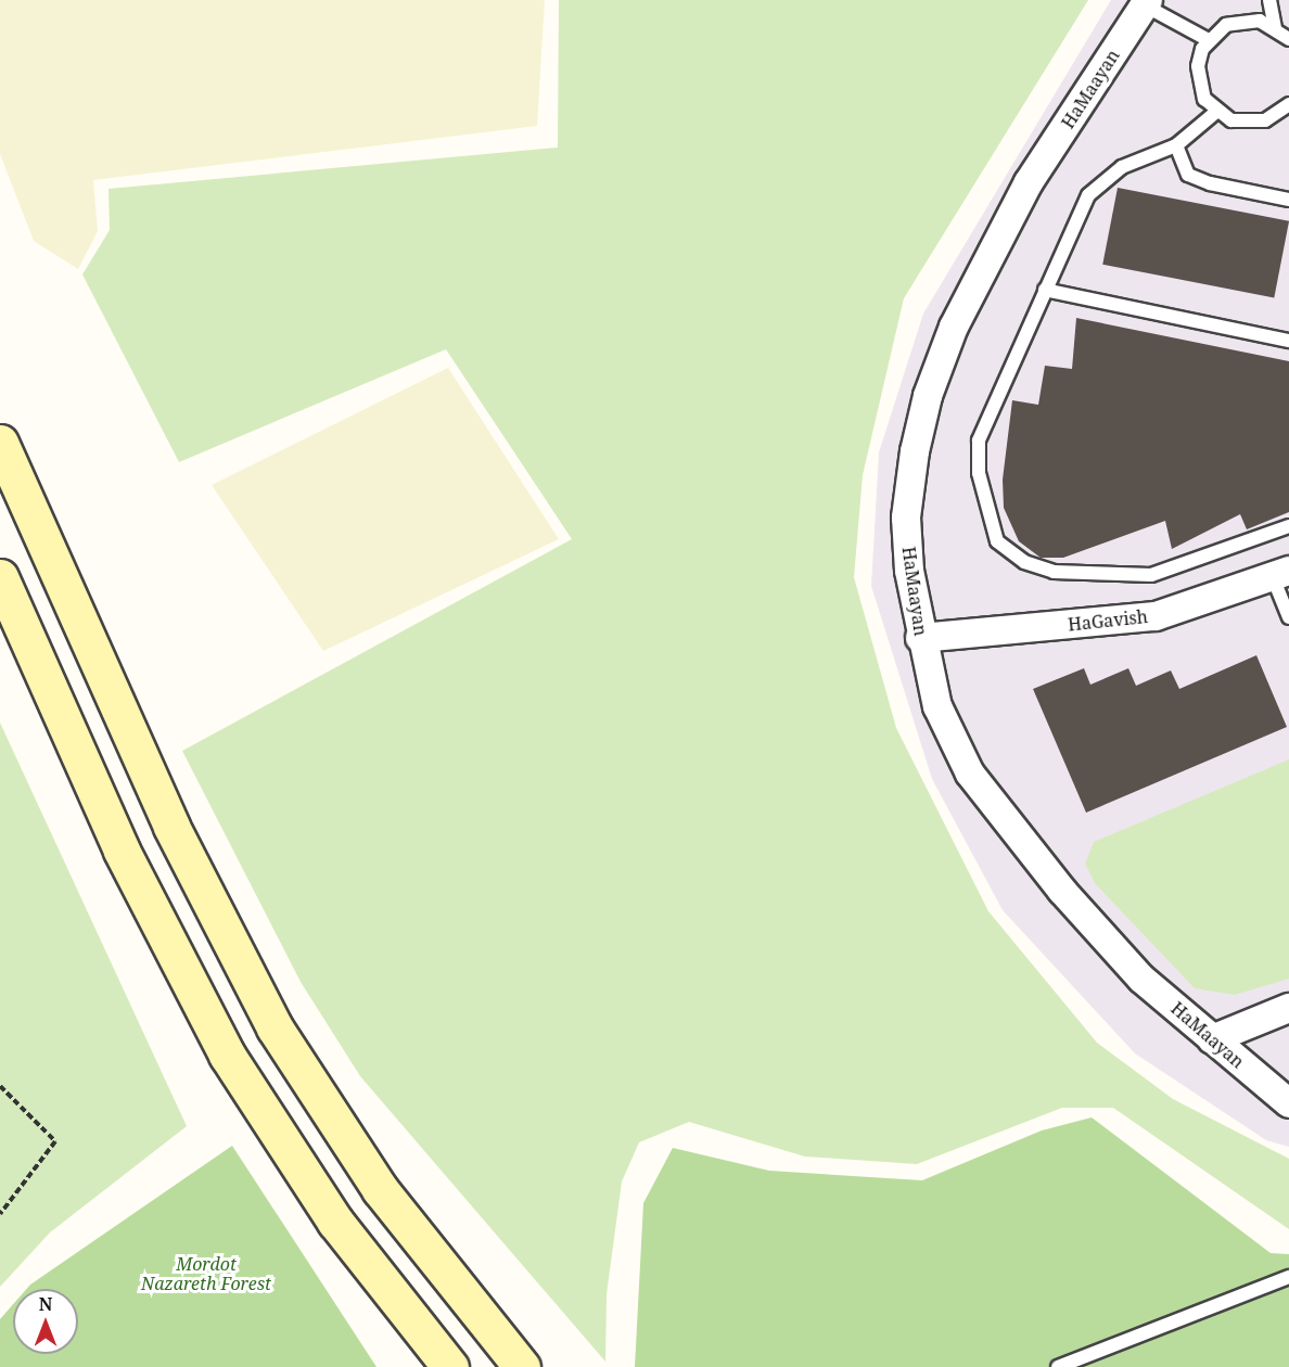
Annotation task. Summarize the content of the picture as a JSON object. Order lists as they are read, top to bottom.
{
  "streets": {
    "street": ["HaMaayan", "HaGavish"]
  },
  "crossings": [
    ["HaMaayan", "HaGavish"]
  ],
  "parks": ["Mordot Nazareth Forest"],
  "north": "top"
}
